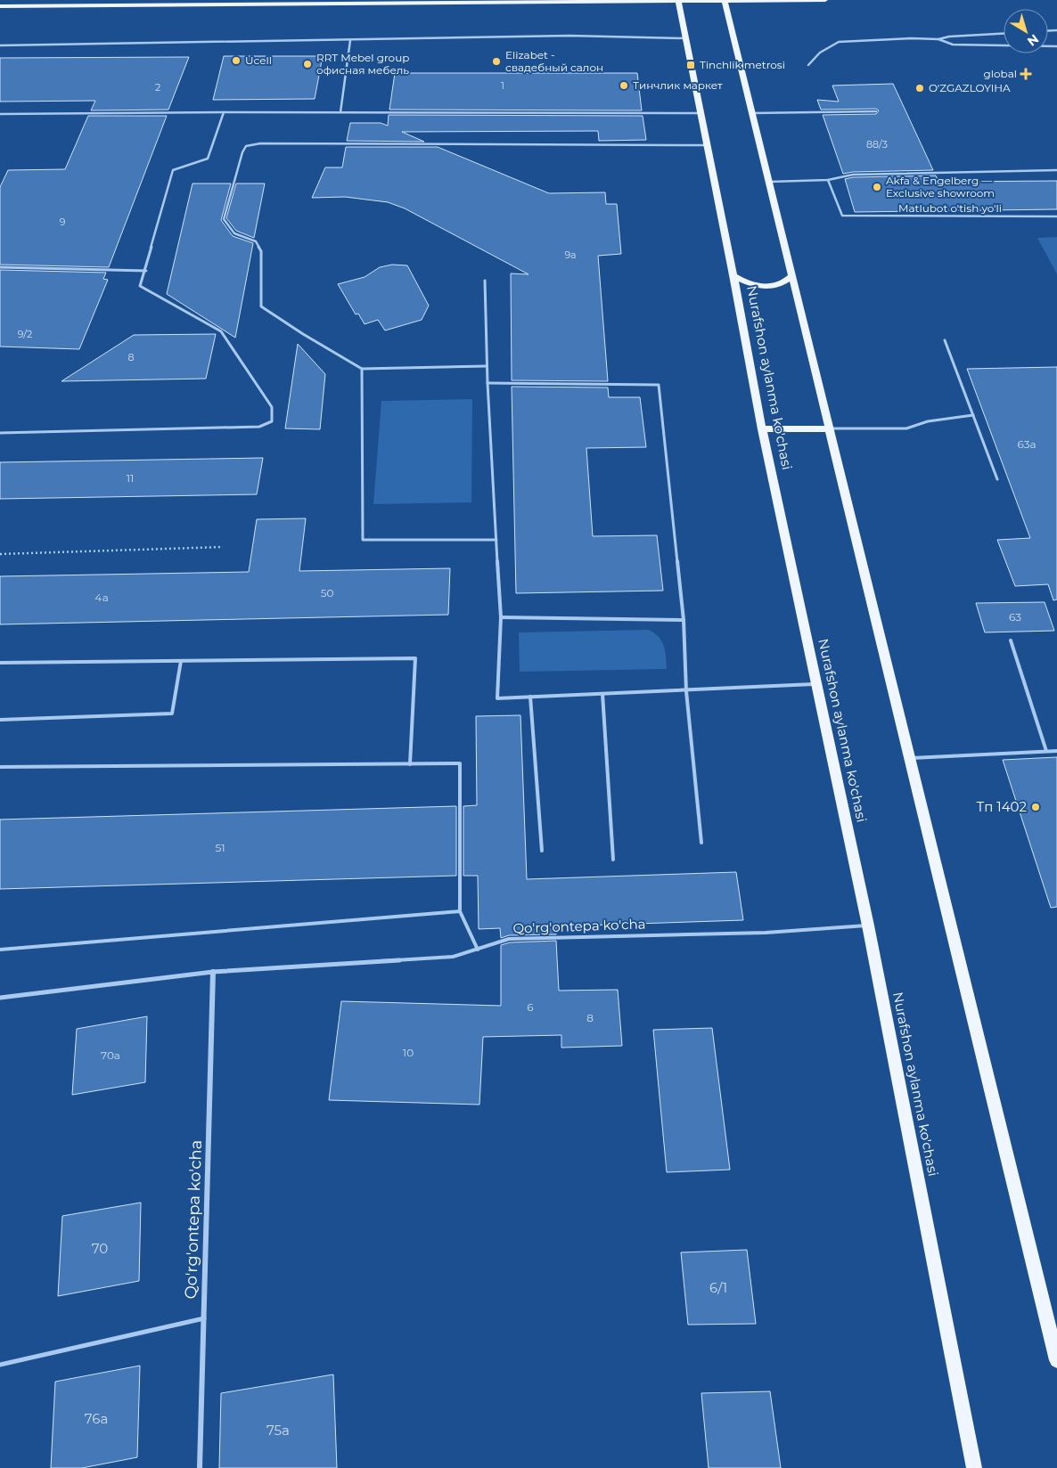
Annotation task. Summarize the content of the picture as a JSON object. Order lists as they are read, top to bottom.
{
  "streets": {
    "main road": ["Nurafshon aylanma ko'chasi"],
    "street": ["Qo'rg'ontepa ko'cha"],
    "lane": ["Matlubot o'tish yo'li"]
  },
  "crossings": [
    ["Nurafshon aylanma ko'chasi", "Qo'rg'ontepa ko'cha"]
  ],
  "places": {
    "other": [
      "Ucell",
      "Elizabet - свадебный салон",
      "RRT Mebel group офисная мебель",
      "Тинчлик маркет",
      "O'ZGAZLOYIHA",
      "Akfa & Engelberg — Exclusive showroom",
      "Тп 1402"
    ],
    "transit": ["Tinchlik metrosi"],
    "health": ["global"]
  },
  "house_numbers": [
    "1",
    "2",
    "88/3",
    "9",
    "9a",
    "9/2",
    "8",
    "63a",
    "11",
    "50",
    "4а",
    "63",
    "51",
    "6",
    "8",
    "10",
    "70a",
    "70",
    "6/1",
    "76a",
    "75a"
  ],
  "north": "bottom right"
}
